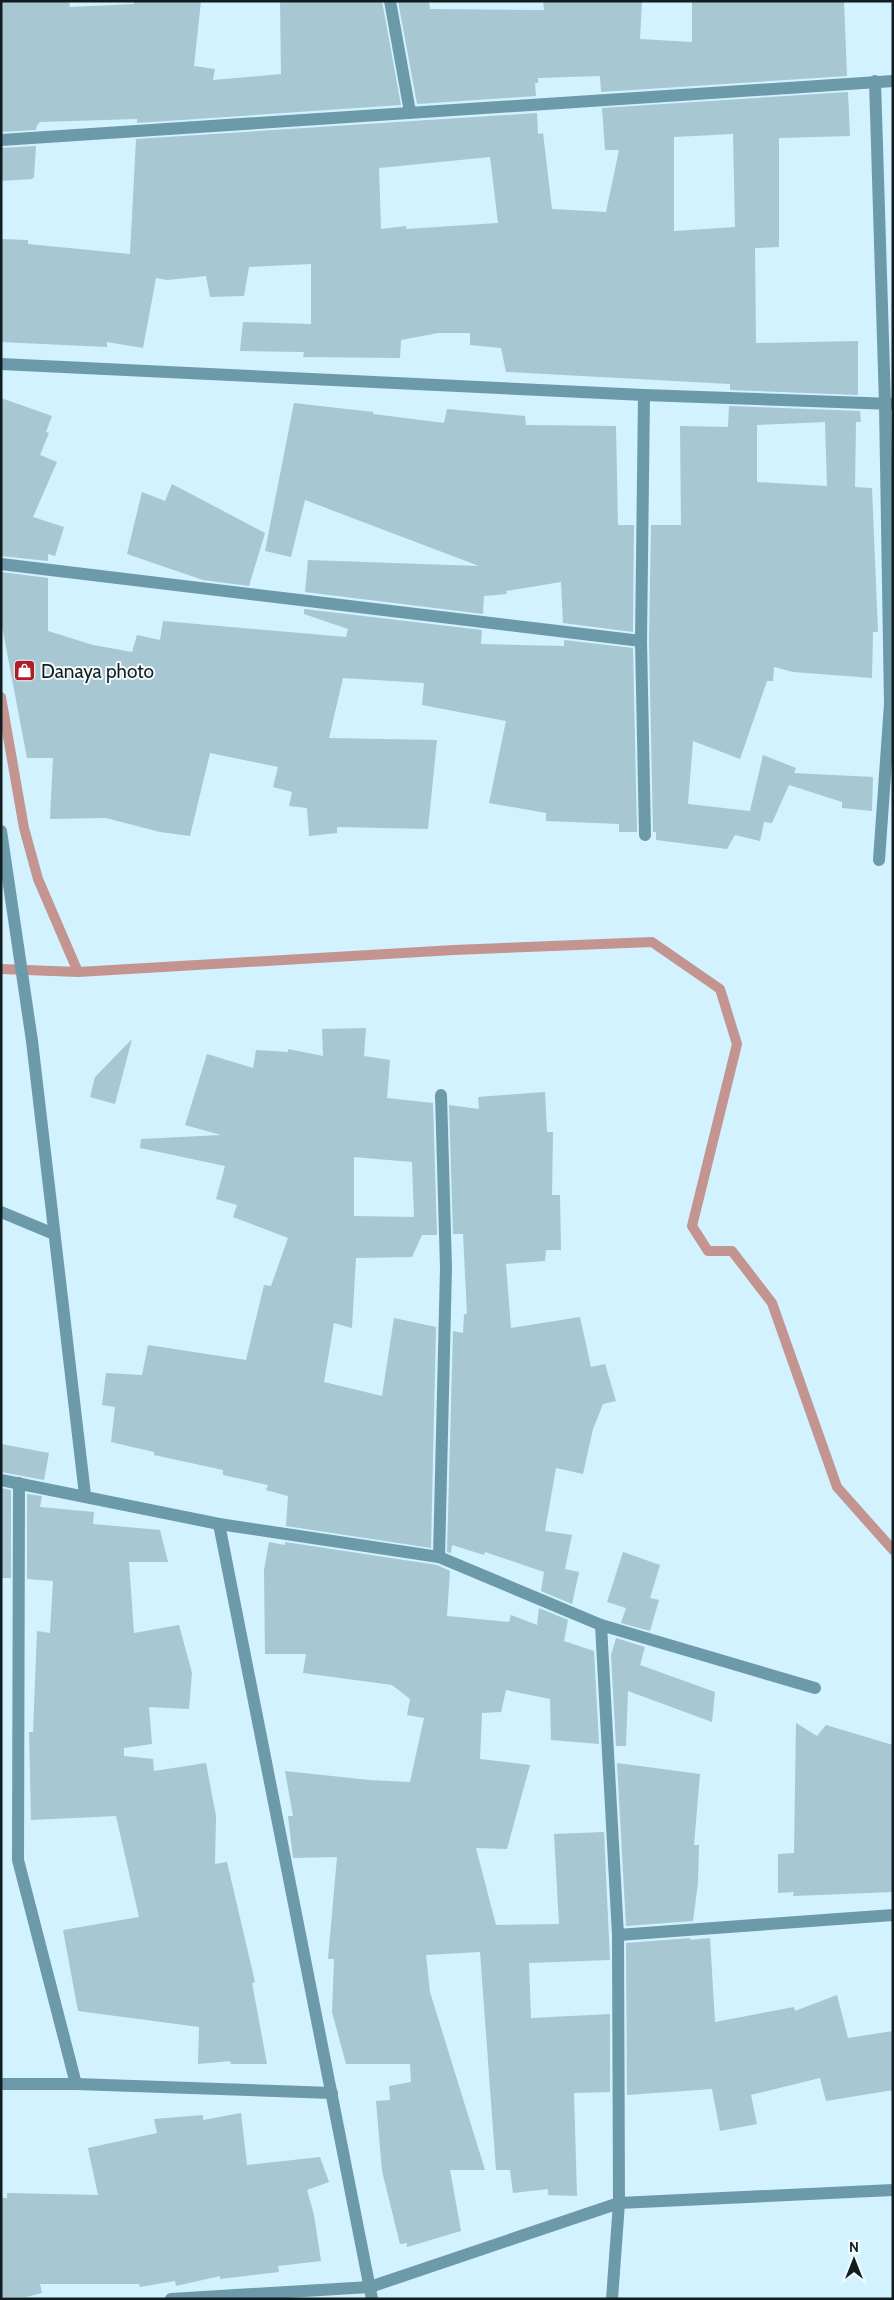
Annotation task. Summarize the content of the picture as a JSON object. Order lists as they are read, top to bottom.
{
  "places": {
    "shop": ["Danaya photo"]
  },
  "north": "top"
}
